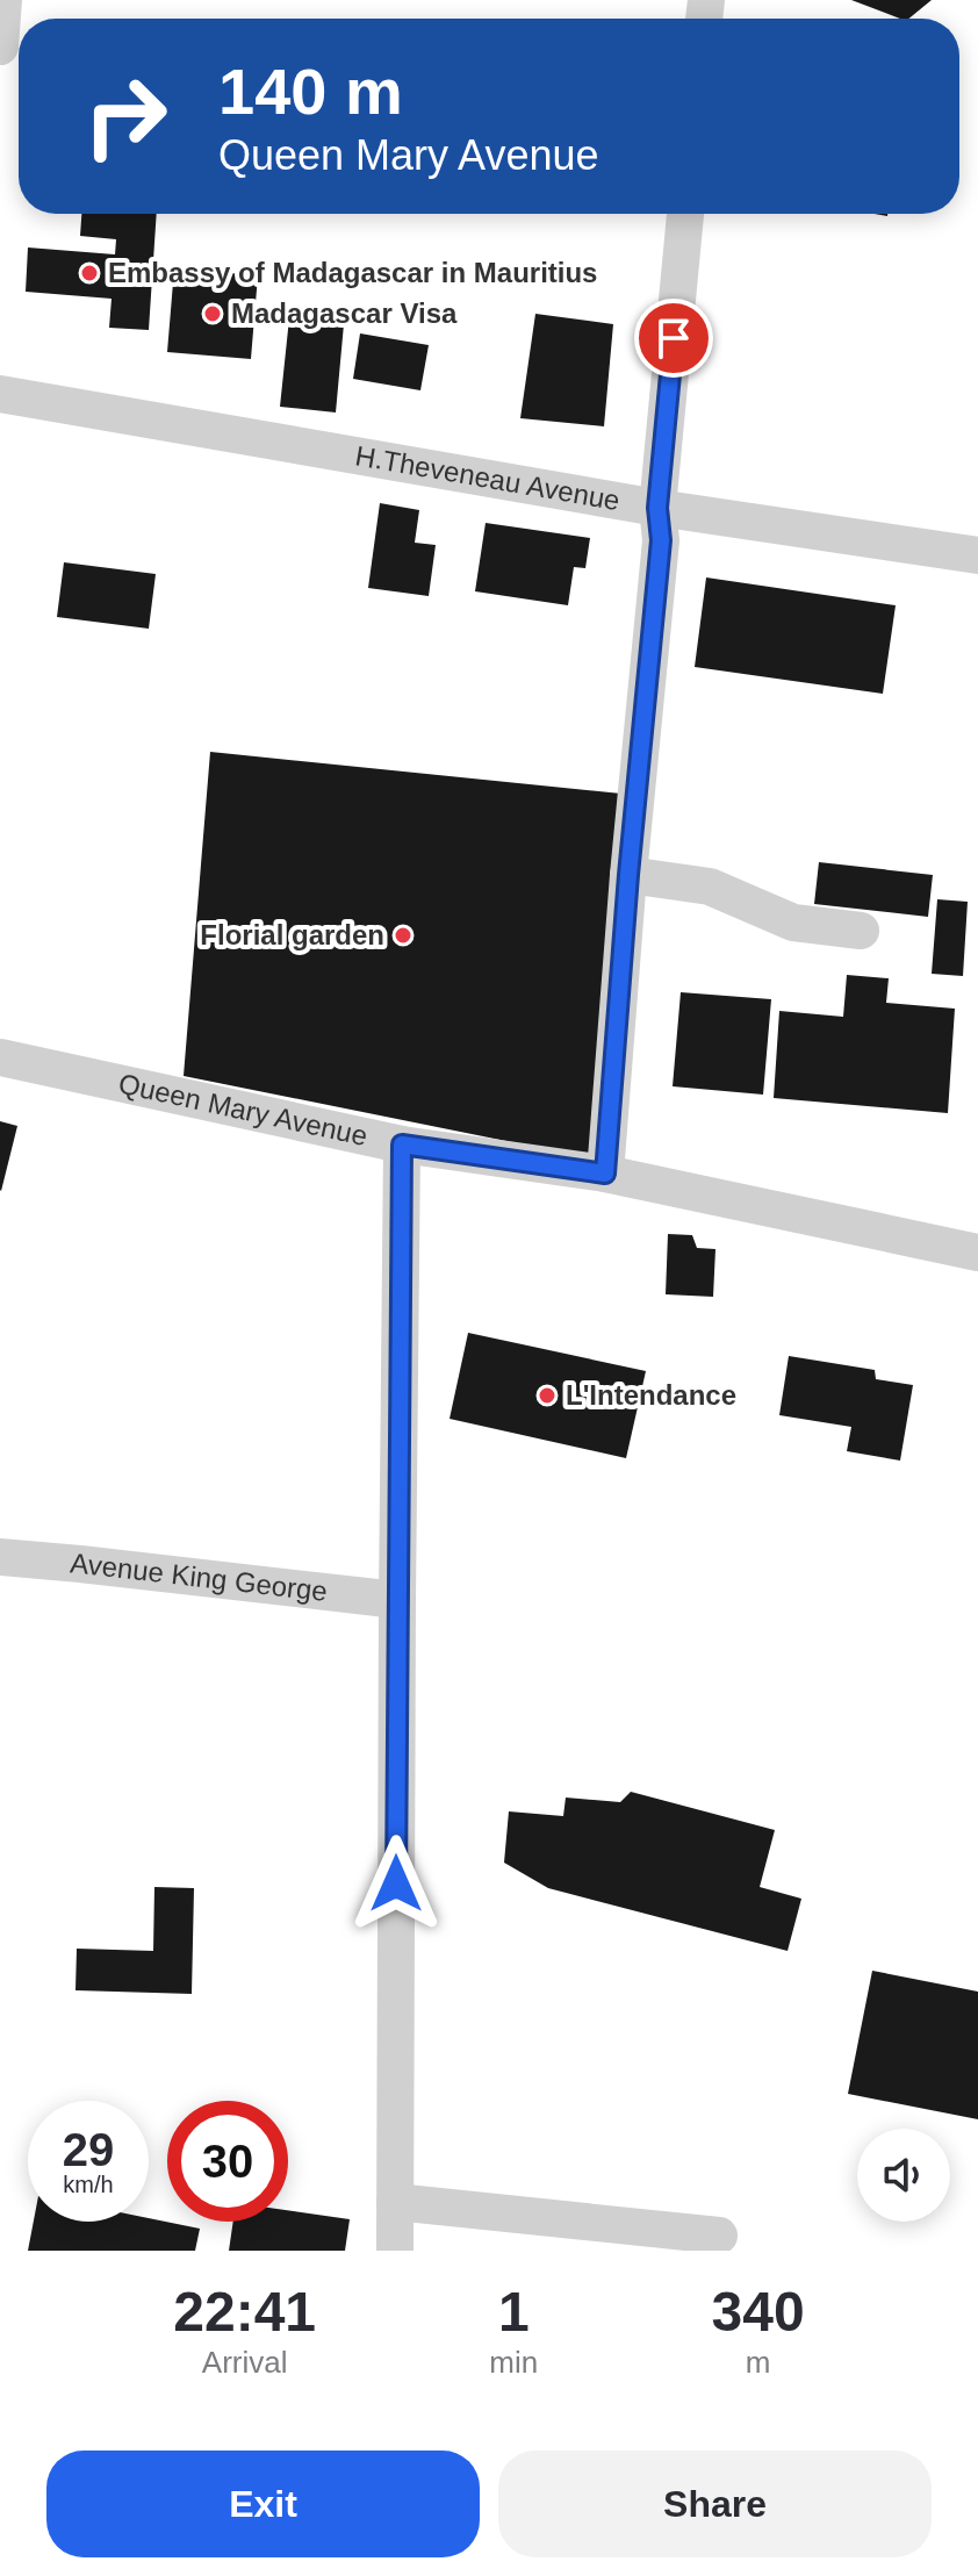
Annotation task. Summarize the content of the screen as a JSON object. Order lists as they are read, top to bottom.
{
  "streets": {
    "street": ["H.Theveneau Avenue", "Queen Mary Avenue", "Avenue King George"]
  },
  "places": [
    "Embassy of Madagascar in Mauritius",
    "Madagascar Visa",
    "Florial garden",
    "L'Intendance"
  ],
  "page": {
    "turn": ["140 m", "Queen Mary Avenue"],
    "speed": "29 km/h",
    "limit": "30",
    "eta": [
      "22:41",
      "Arrival",
      "1",
      "min",
      "340",
      "m"
    ],
    "buttons": ["Exit", "Share"]
  }
}
